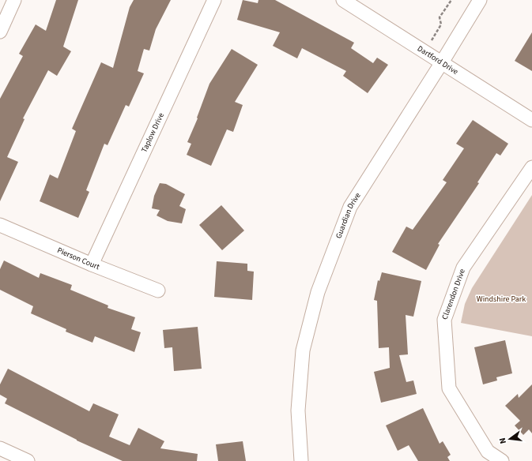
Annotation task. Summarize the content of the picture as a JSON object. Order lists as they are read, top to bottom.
{
  "streets": {
    "street": [
      "Dartford Drive",
      "Taplow Drive",
      "Guardian Drive",
      "Pierson Court",
      "Clarendon Drive"
    ]
  },
  "crossings": [
    ["Dartford Drive", "Guardian Drive"],
    ["Taplow Drive", "Pierson Court"]
  ],
  "parks": ["Windshire Park"],
  "north": "left"
}
